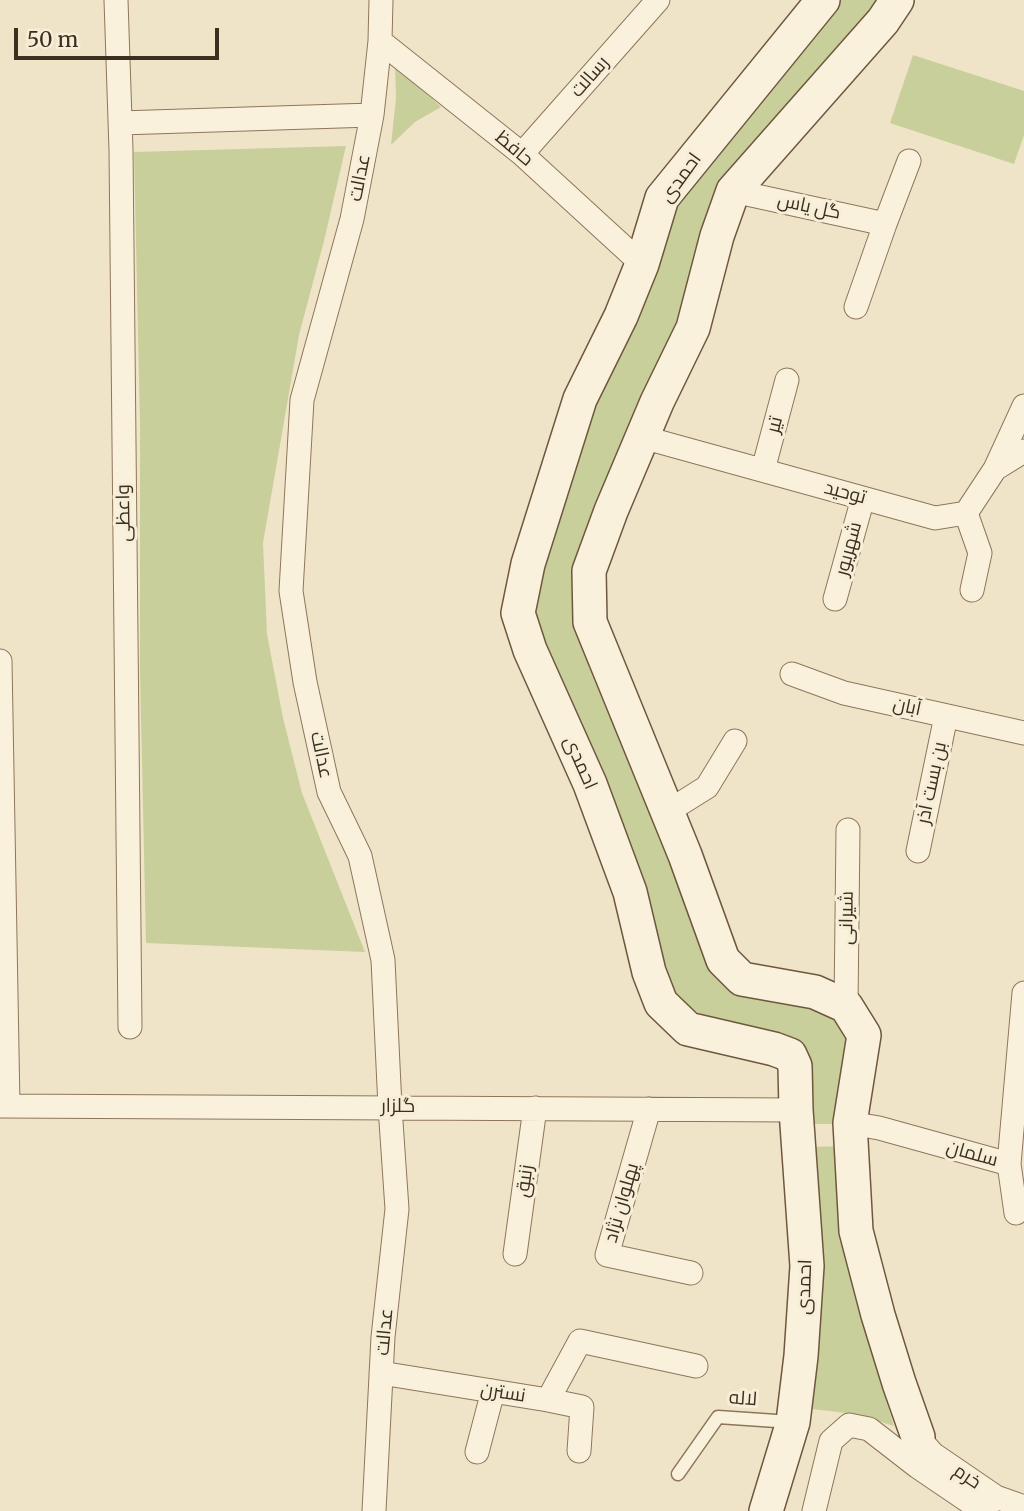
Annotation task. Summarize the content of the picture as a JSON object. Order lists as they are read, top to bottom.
{
  "streets": {
    "street": [
      "رسالت",
      "حافظ",
      "عدالت",
      "احمدی",
      "گل یاس",
      "تیر",
      "توحید",
      "واعظی",
      "شهریور",
      "آبان",
      "بن بست آذر",
      "شیرانی",
      "گلزار",
      "سلمان",
      "زنبق",
      "پهلوان نژاد",
      "نسترن",
      "خرم"
    ],
    "lane": ["لاله"]
  },
  "crossings": [
    ["رسالت", "حافظ"],
    ["حافظ", "عدالت"],
    ["حافظ", "احمدی"],
    ["عدالت", "گلزار"],
    ["عدالت", "نسترن"],
    ["احمدی", "گلزار"],
    ["احمدی", "لاله"],
    ["تیر", "توحید"],
    ["توحید", "شهریور"],
    ["آبان", "بن بست آذر"],
    ["گلزار", "زنبق"],
    ["گلزار", "پهلوان نژاد"]
  ],
  "scale_bar": "50 m"
}
